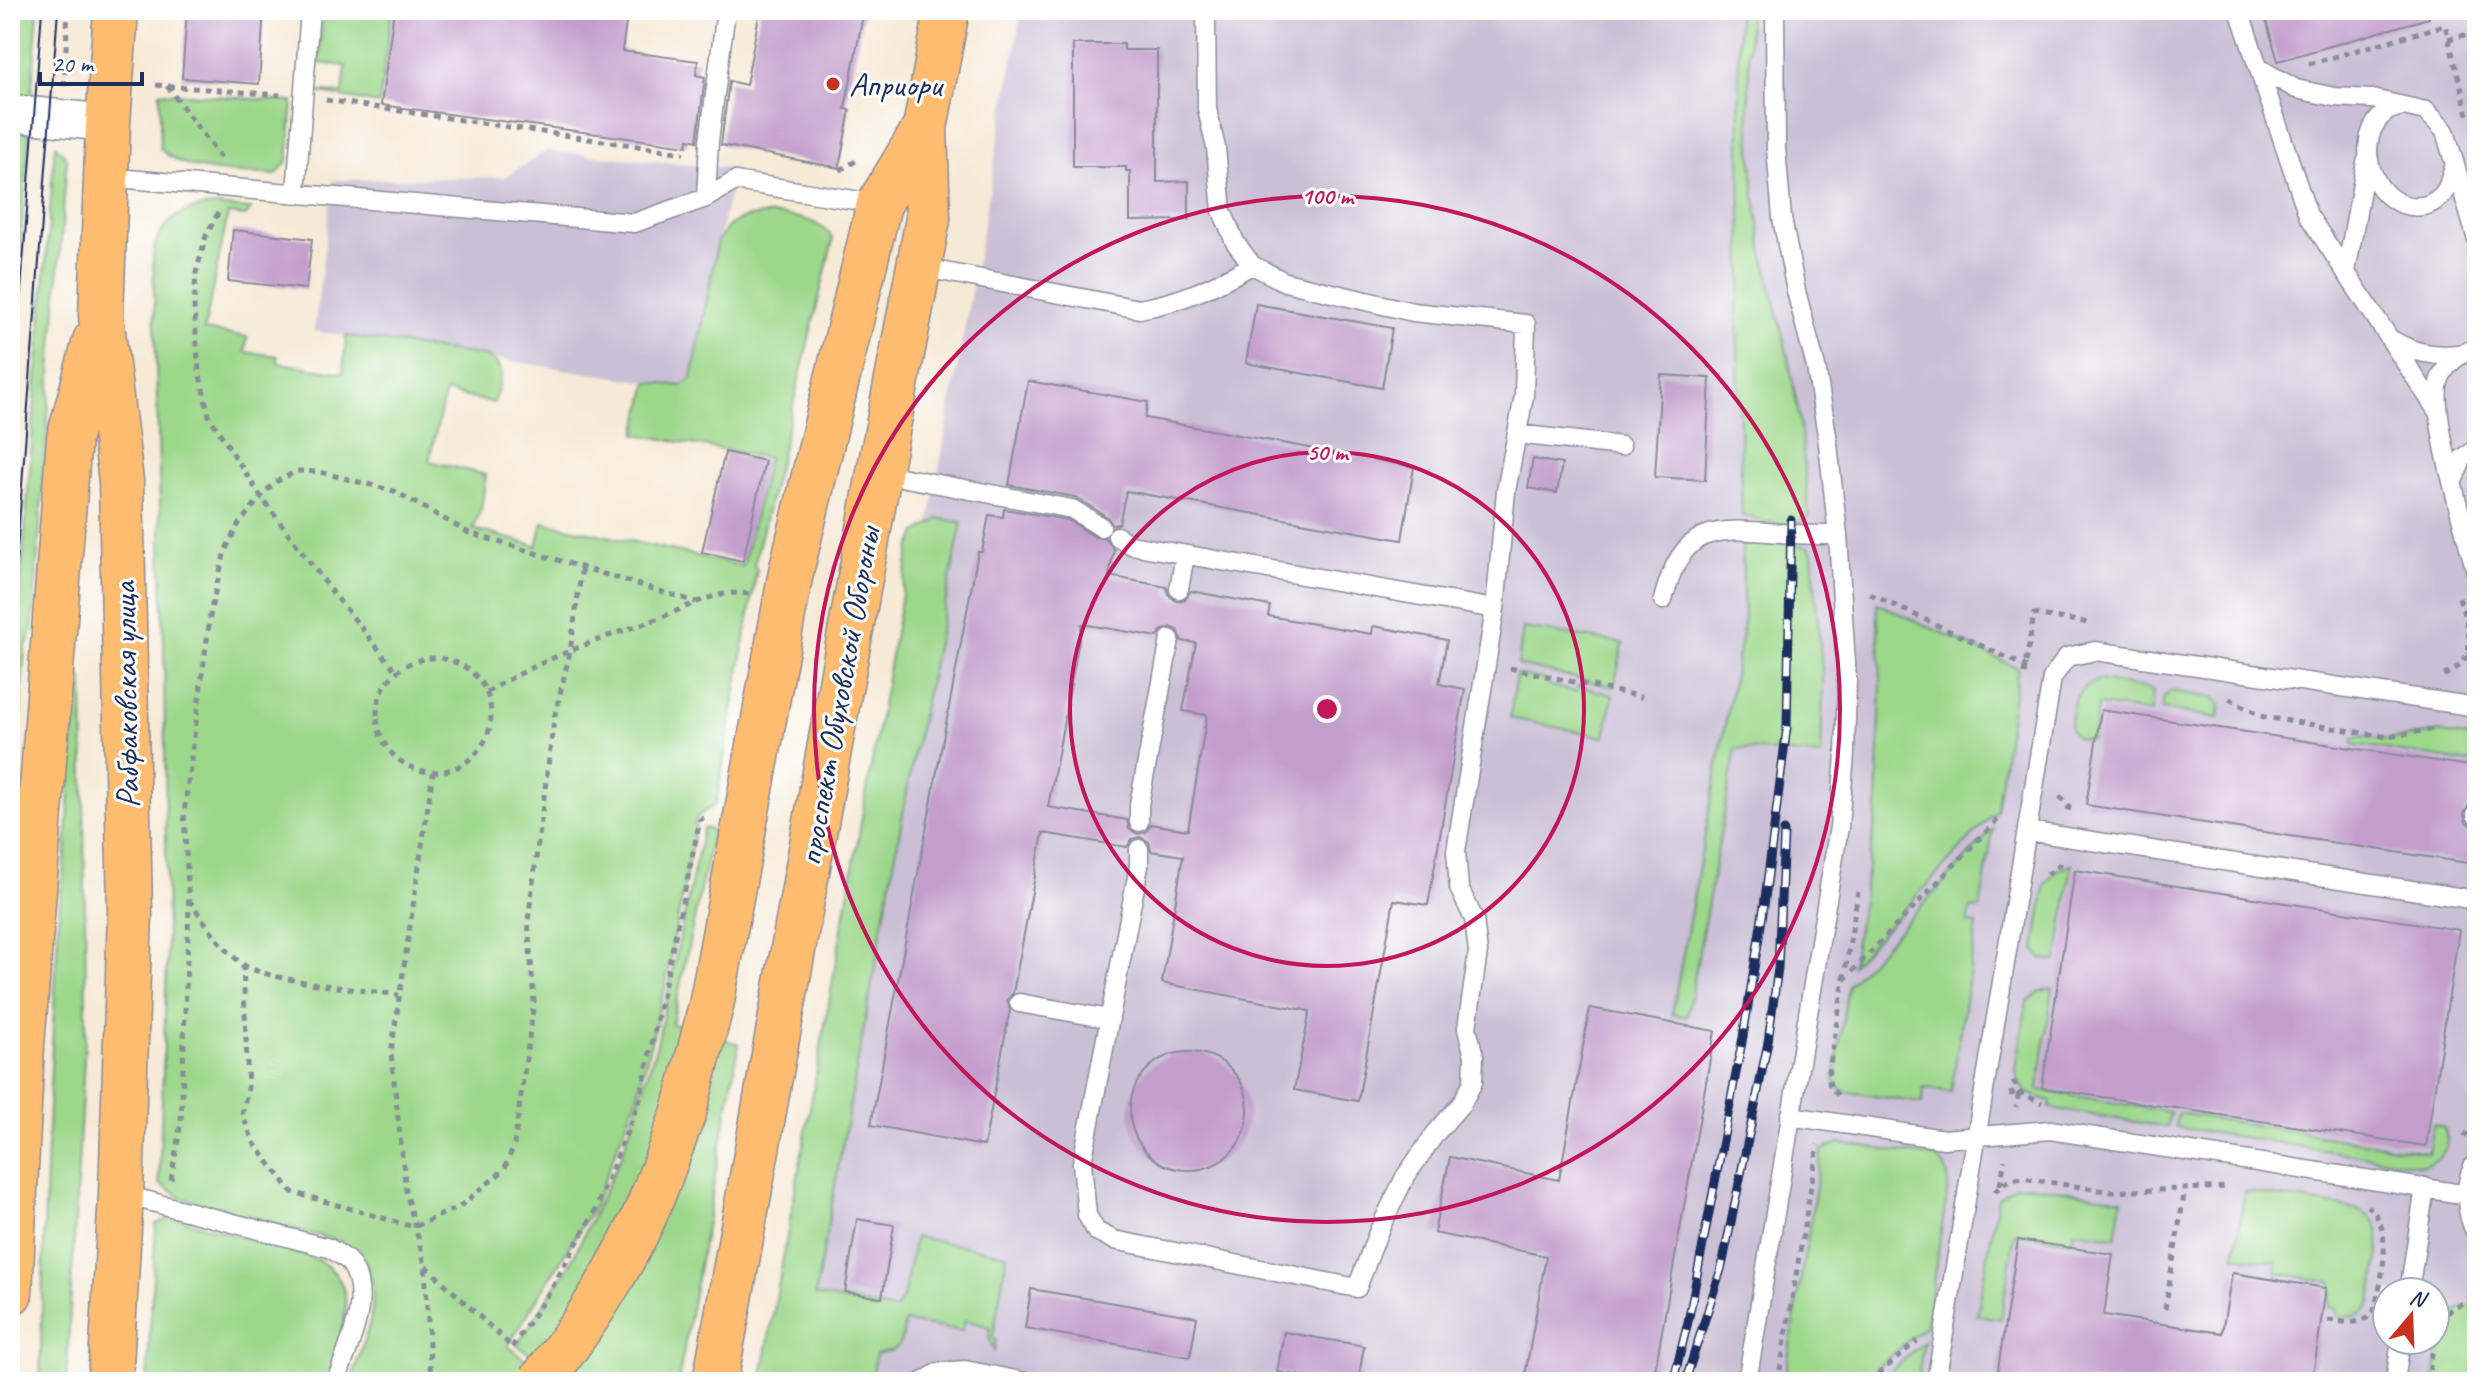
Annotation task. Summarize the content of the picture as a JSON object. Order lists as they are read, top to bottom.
{
  "streets": {
    "main road": ["Рабфаковская улица", "проспект Обуховской Обороны"]
  },
  "places": ["Априори"],
  "scale_bar": "20 m",
  "north": "top",
  "rings": ["100 m", "50 m"]
}
